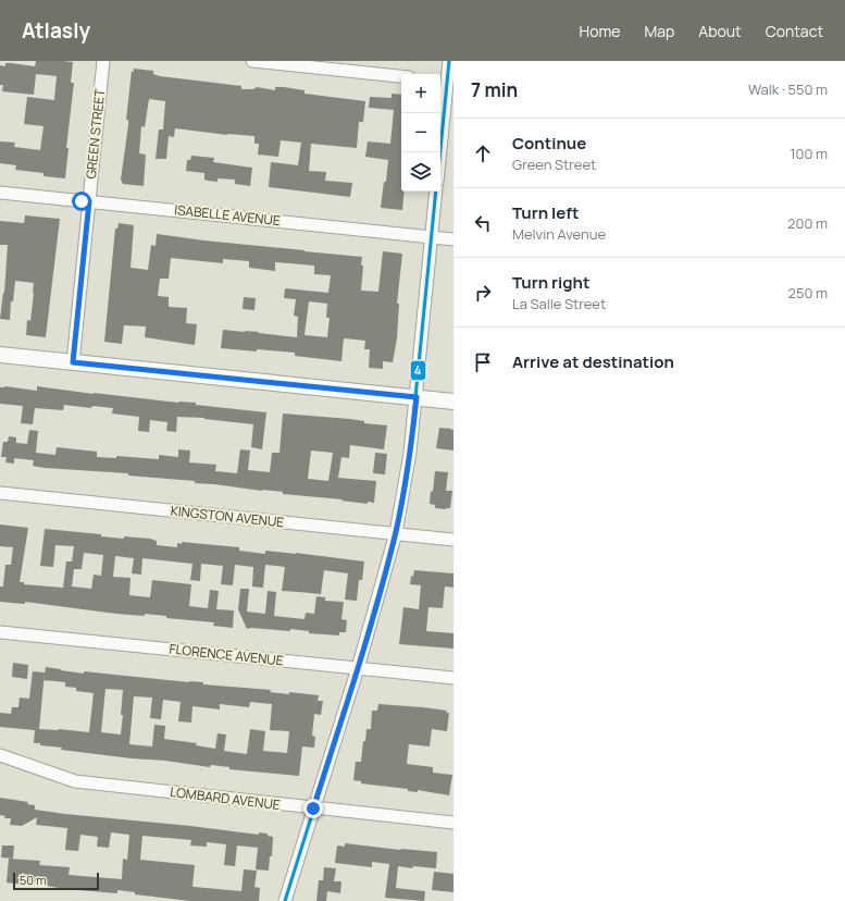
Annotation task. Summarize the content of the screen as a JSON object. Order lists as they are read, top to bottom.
{
  "streets": {
    "street": [
      "GREEN STREET",
      "ISABELLE AVENUE",
      "KINGSTON AVENUE",
      "FLORENCE AVENUE",
      "LOMBARD AVENUE"
    ]
  },
  "crossings": [
    ["GREEN STREET", "ISABELLE AVENUE"]
  ],
  "lines": ["transit line 4"],
  "scale_bar": "50 m",
  "page": {
    "header": "Atlasly",
    "nav": [
      "Home",
      "Map",
      "About",
      "Contact"
    ],
    "heading": ["7 min", "Walk · 550 m"],
    "map_buttons": ["+", "−"],
    "list": [
      ["Continue", "Green Street", "100 m"],
      ["Turn left", "Melvin Avenue", "200 m"],
      ["Turn right", "La Salle Street", "250 m"],
      "Arrive at destination"
    ],
    "scale": "50 m"
  }
}
